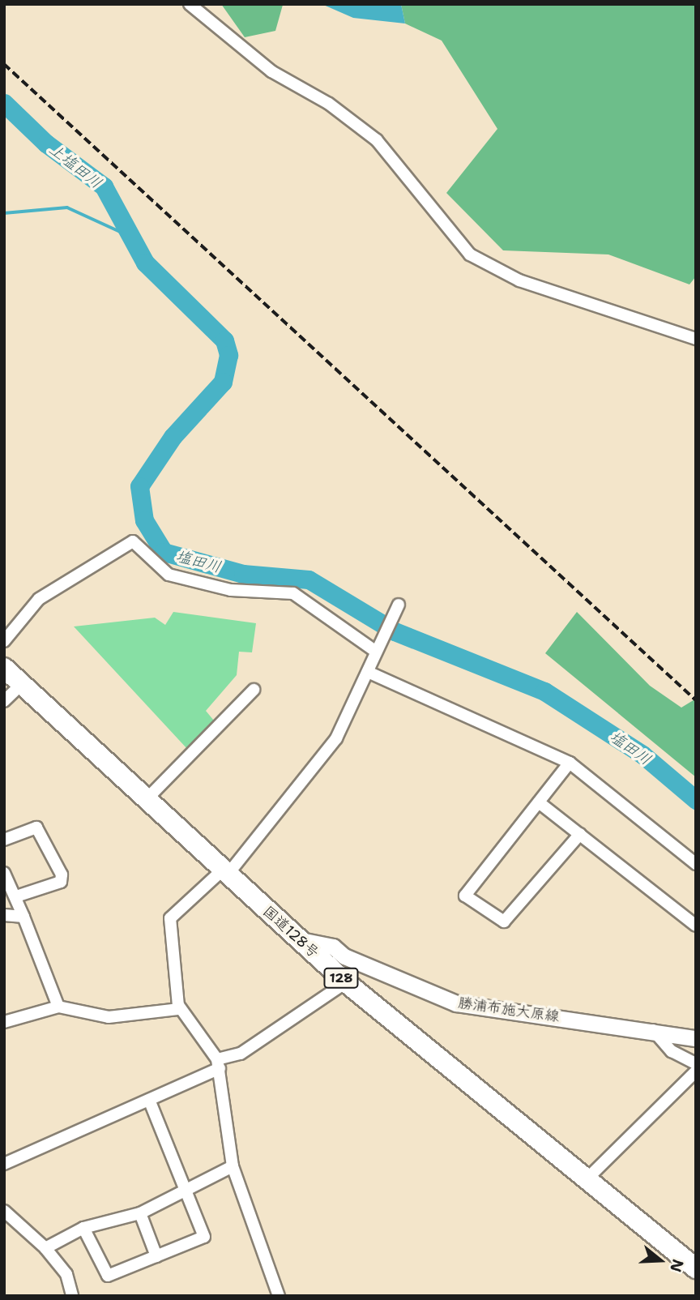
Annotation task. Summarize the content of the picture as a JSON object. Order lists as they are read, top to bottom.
{
  "streets": {
    "highway": ["国道128号", "128"],
    "main road": ["勝浦布施大原線"]
  },
  "crossings": [
    ["国道128号", "勝浦布施大原線"]
  ],
  "water": ["上塩田川", "塩田川"],
  "north": "right"
}
